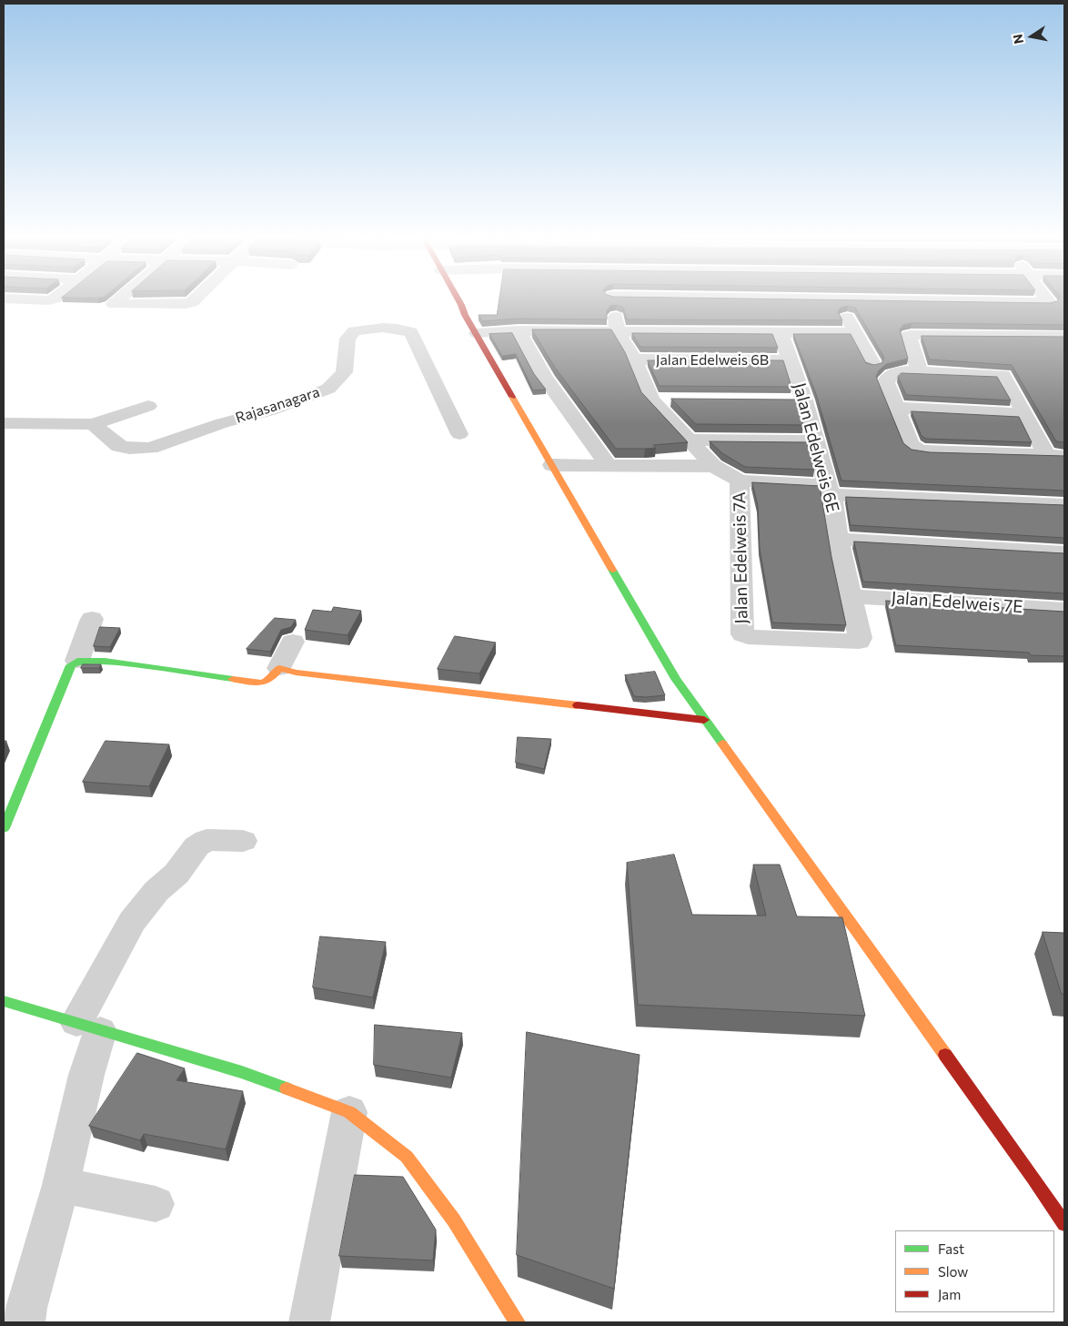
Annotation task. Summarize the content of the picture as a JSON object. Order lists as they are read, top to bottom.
{
  "streets": {
    "street": [
      "Jalan Edelweis 6B",
      "Rajasanagara",
      "Jalan Edelweis 6E",
      "Jalan Edelweis 7A",
      "Jalan Edelweis 7E"
    ]
  },
  "crossings": [
    ["Jalan Edelweis 6B", "Jalan Edelweis 6E"],
    ["Jalan Edelweis 6E", "Jalan Edelweis 7A"],
    ["Jalan Edelweis 6E", "Jalan Edelweis 7E"]
  ],
  "legend": ["Fast", "Slow", "Jam"],
  "north": "left"
}
